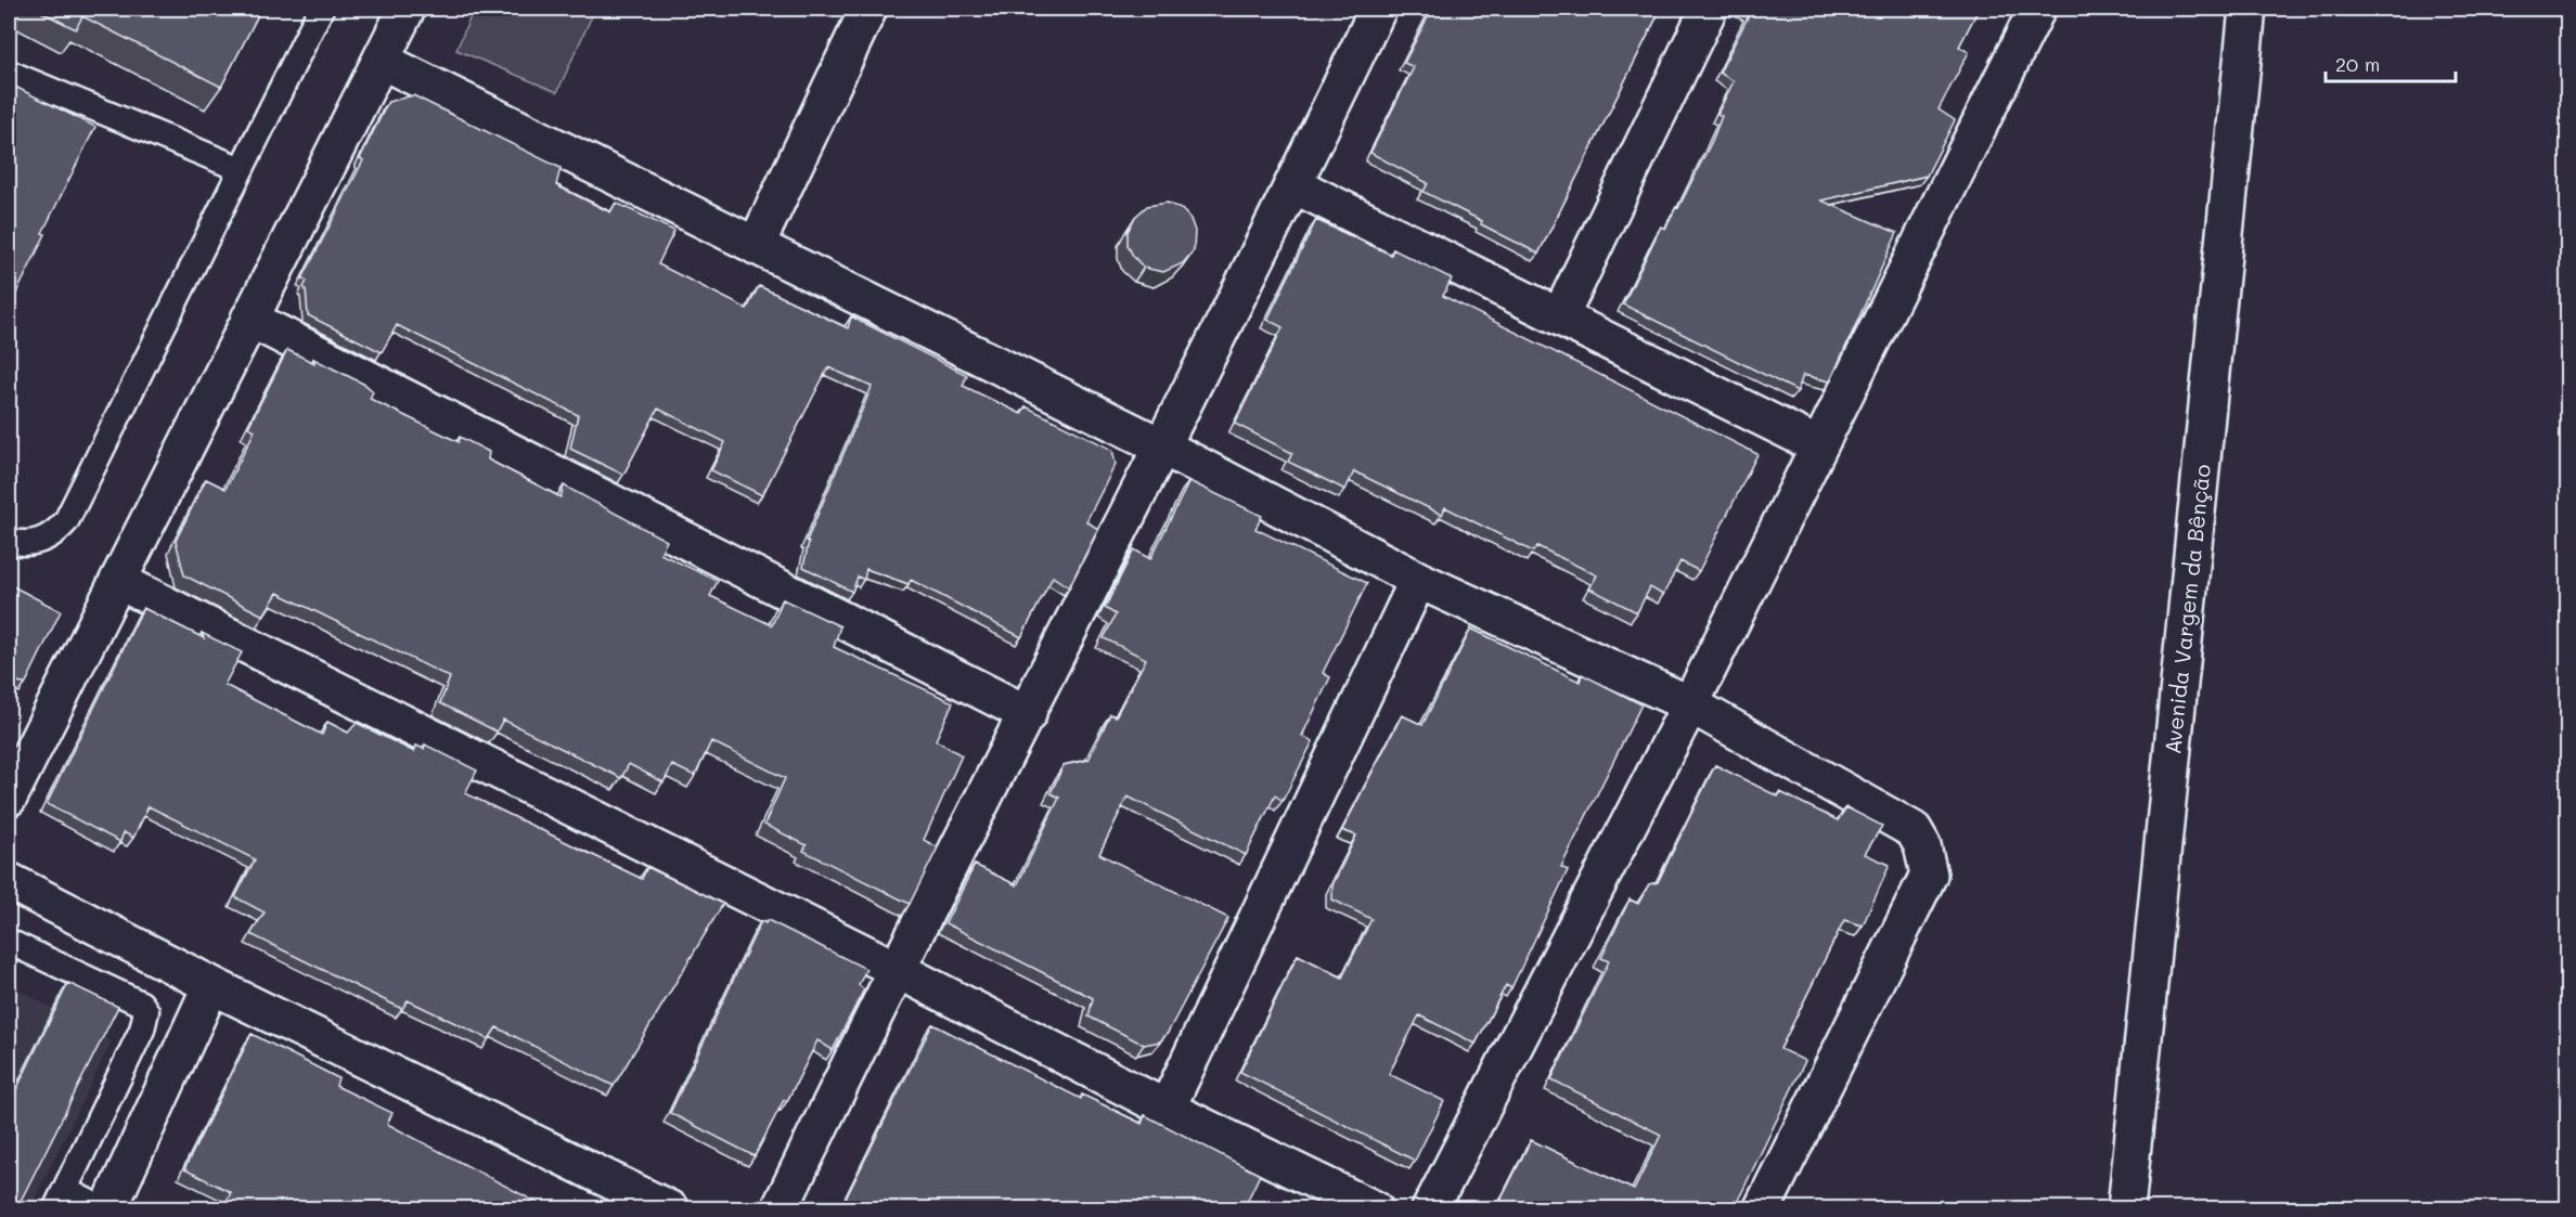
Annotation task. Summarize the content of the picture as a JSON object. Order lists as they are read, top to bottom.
{
  "streets": {
    "street": ["Avenida Vargem da Bênção"]
  },
  "scale_bar": "20 m"
}
